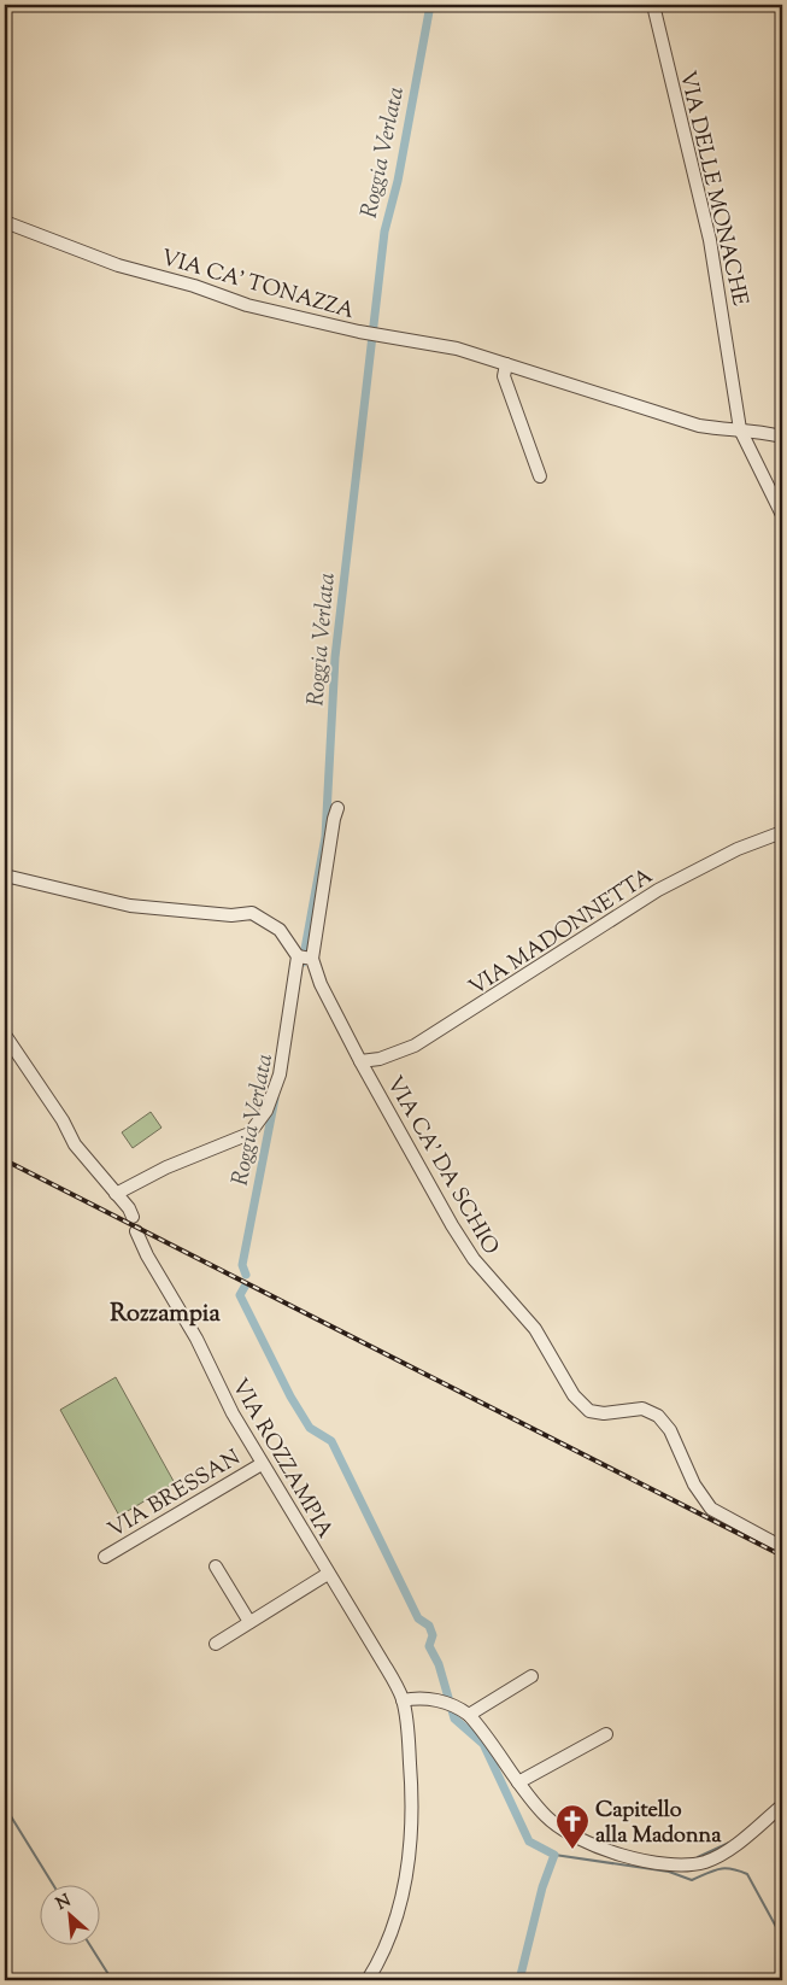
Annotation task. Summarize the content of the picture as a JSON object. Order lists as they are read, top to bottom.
{
  "streets": {
    "street": [
      "VIA DELLE MONACHE",
      "VIA CA' TONAZZA",
      "VIA MADONNETTA",
      "VIA CA' DA SCHIO",
      "VIA ROZZAMPIA",
      "VIA BRESSAN"
    ]
  },
  "crossings": [
    ["VIA DELLE MONACHE", "VIA CA' TONAZZA"],
    ["VIA MADONNETTA", "VIA CA' DA SCHIO"],
    ["VIA ROZZAMPIA", "VIA BRESSAN"]
  ],
  "districts": ["Rozzampia"],
  "water": ["Roggia Verlata"],
  "places": {
    "church": ["Capitello alla Madonna"]
  },
  "north": "top left"
}
